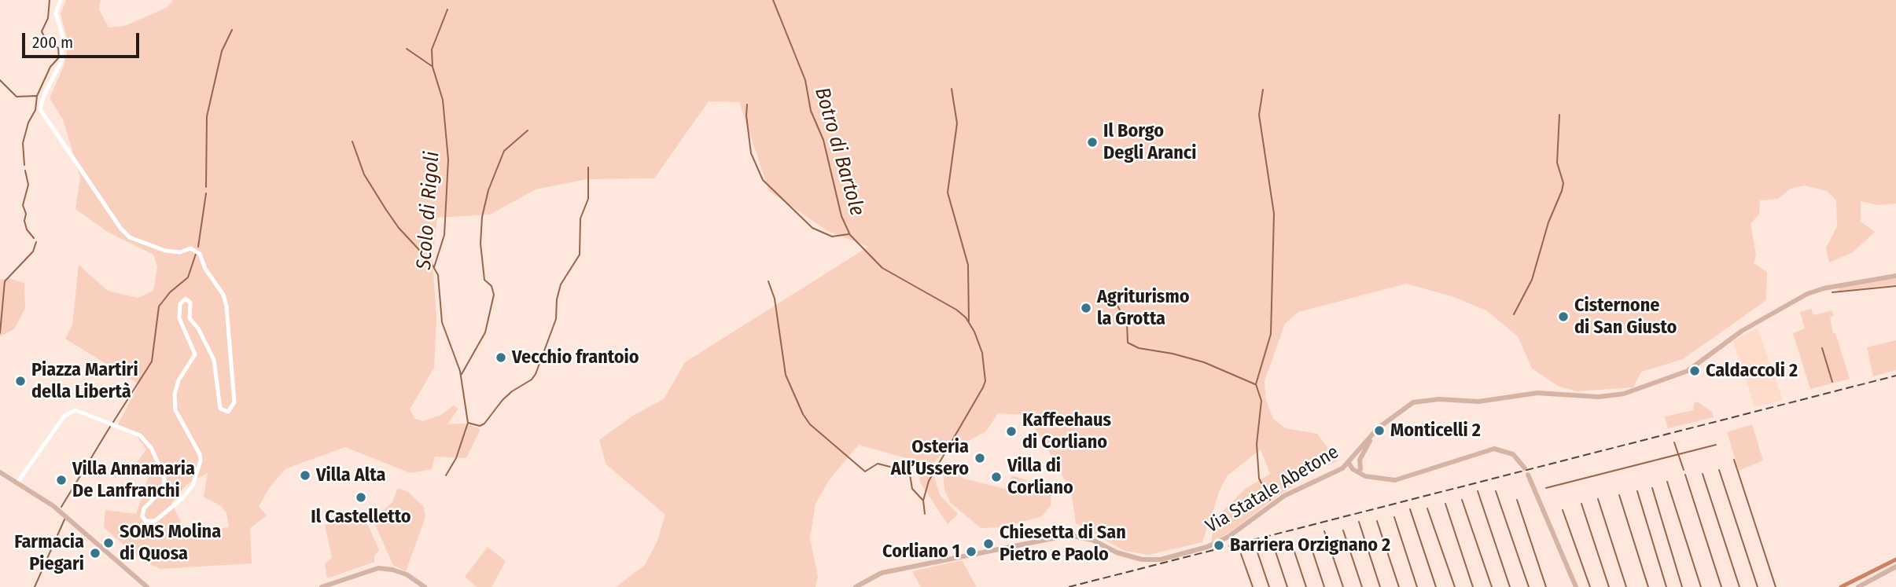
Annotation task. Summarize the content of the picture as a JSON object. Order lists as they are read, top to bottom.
{
  "streets": {
    "main road": ["Via Statale Abetone"]
  },
  "water": ["Botro di Bartole", "Scolo di Rigoli"],
  "places": [
    "Il Borgo Degli Aranci",
    "Agriturismo la Grotta",
    "Cisternone di San Giusto",
    "Vecchio frantoio",
    "Caldaccoli 2",
    "Piazza Martiri della Libertà",
    "Monticelli 2",
    "Kaffeehaus di Corliano",
    "Osteria All’Ussero",
    "Villa Alta",
    "Villa di Corliano",
    "Villa Annamaria De Lanfranchi",
    "Il Castelletto",
    "SOMS Molina di Quosa",
    "Chiesetta di San Pietro e Paolo",
    "Barriera Orzignano 2",
    "Corliano 1",
    "Farmacia Piegari"
  ],
  "scale_bar": "200 m"
}
